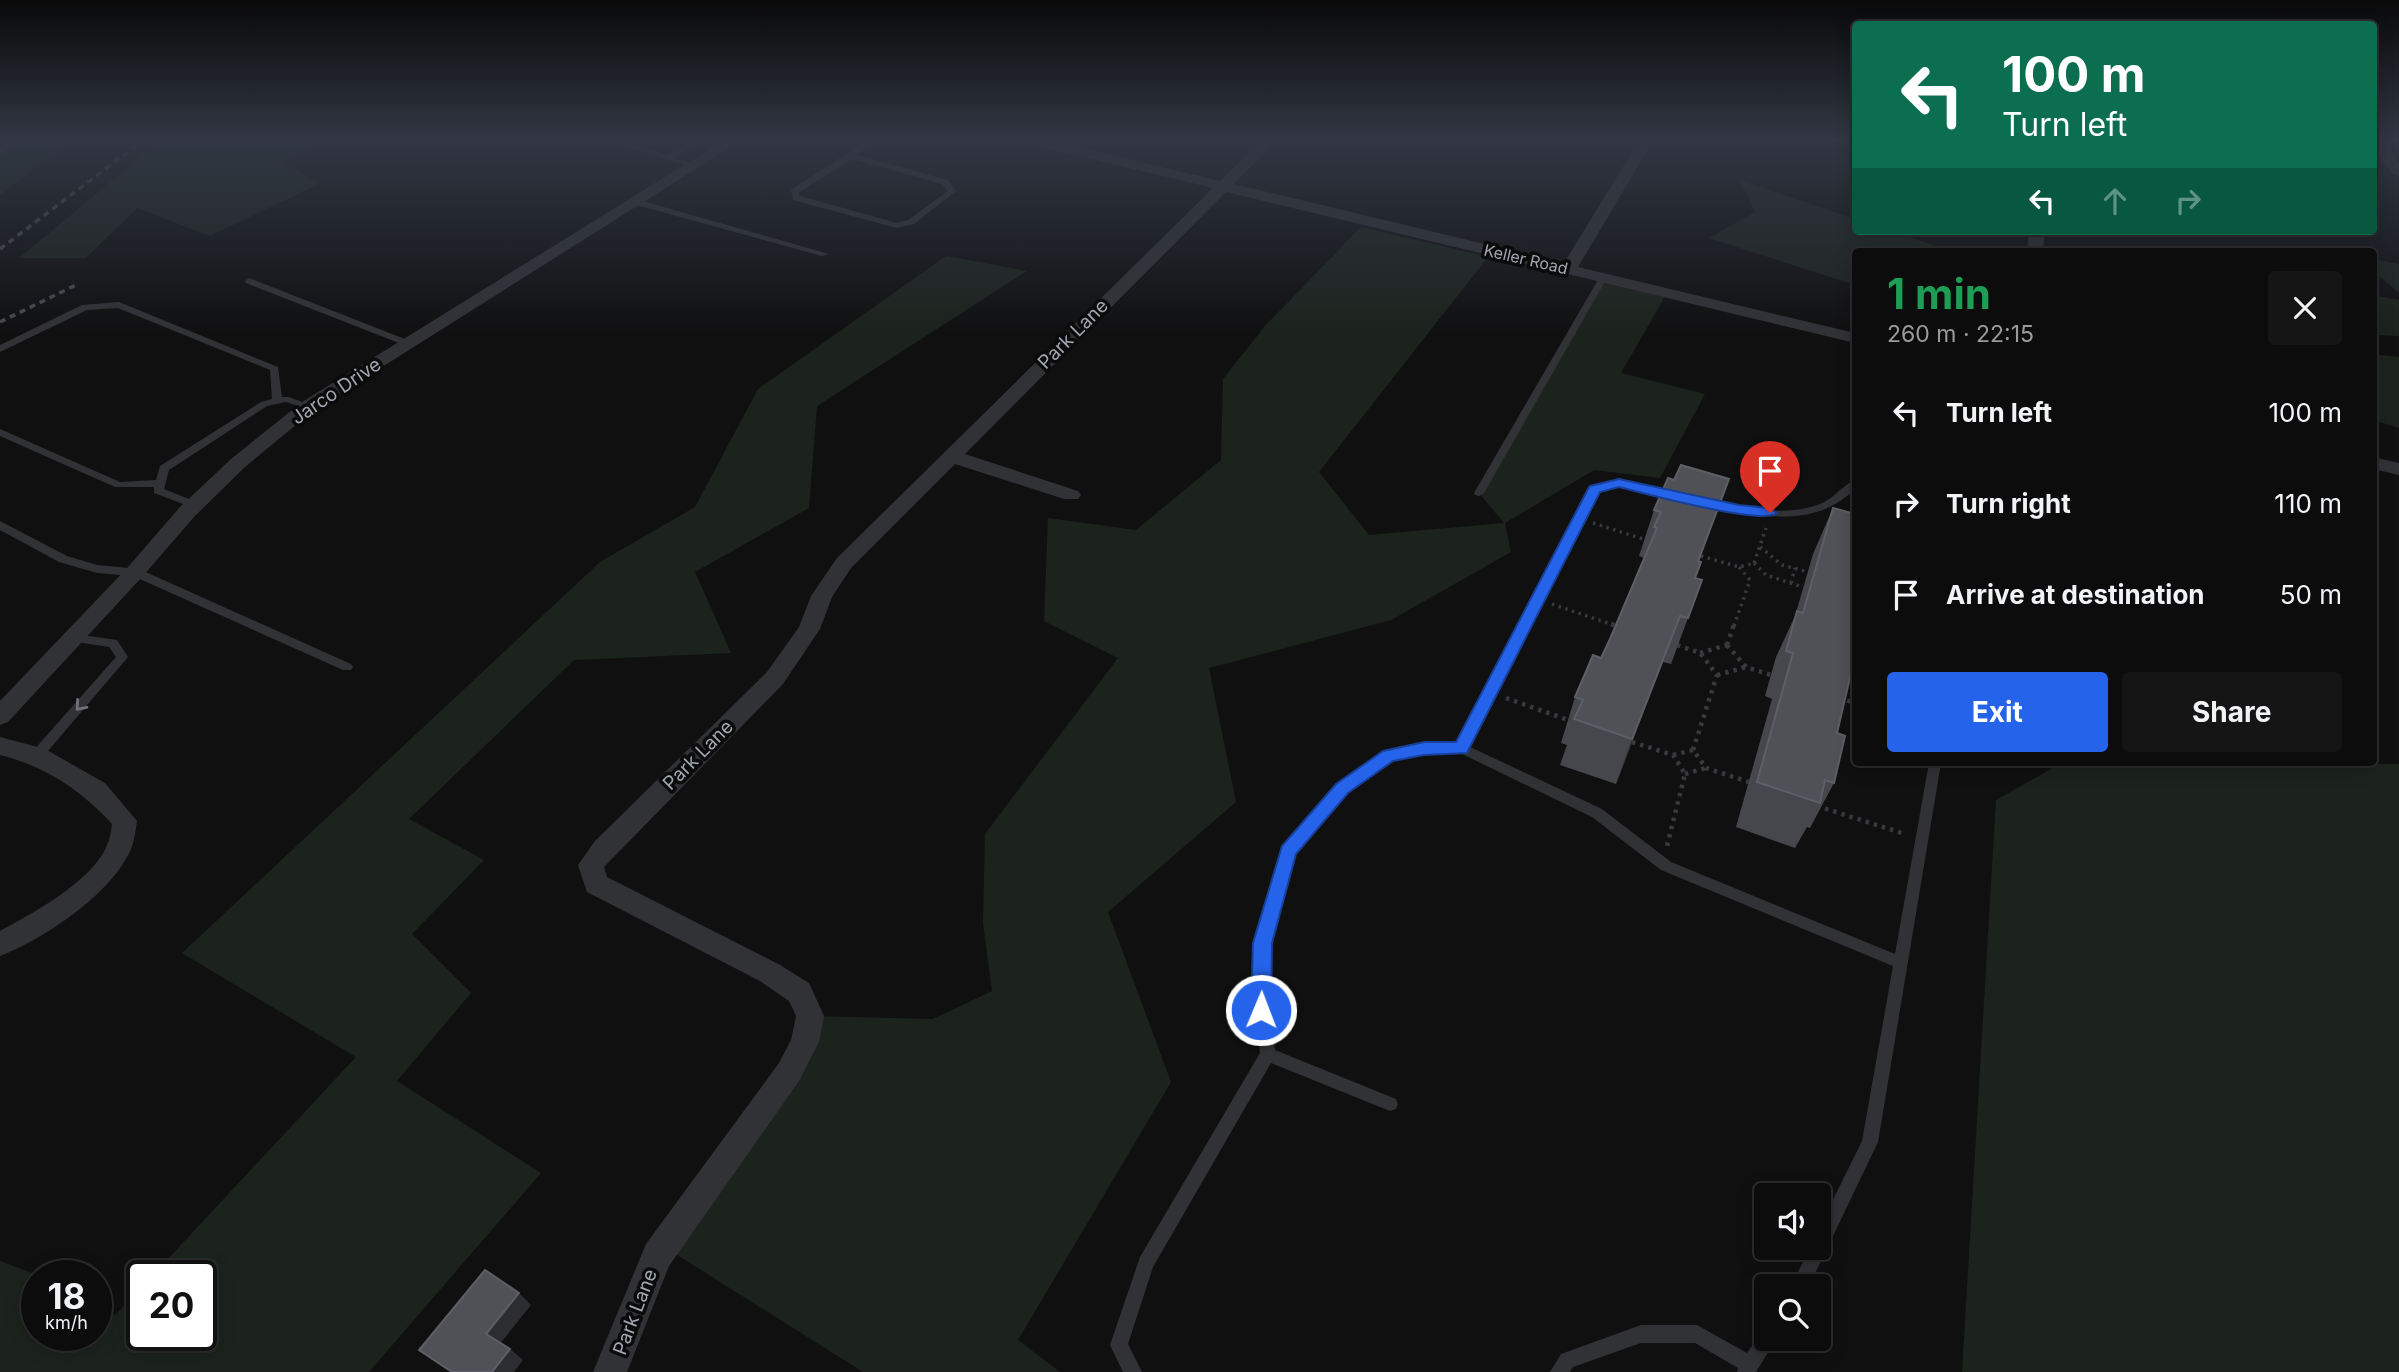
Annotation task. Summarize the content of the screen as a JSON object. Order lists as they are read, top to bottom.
{
  "streets": {
    "street": ["Keller Road", "Park Lane", "Jarco Drive"]
  },
  "page": {
    "turn": ["100 m", "Turn left"],
    "heading": ["1 min", "260 m · 22:15"],
    "list": [
      {
        "name": "Turn left",
        "value": "100 m"
      },
      {
        "name": "Turn right",
        "value": "110 m"
      },
      {
        "name": "Arrive at destination",
        "value": "50 m"
      }
    ],
    "buttons": ["Exit", "Share"],
    "speed": "18 km/h",
    "limit": "20"
  }
}
